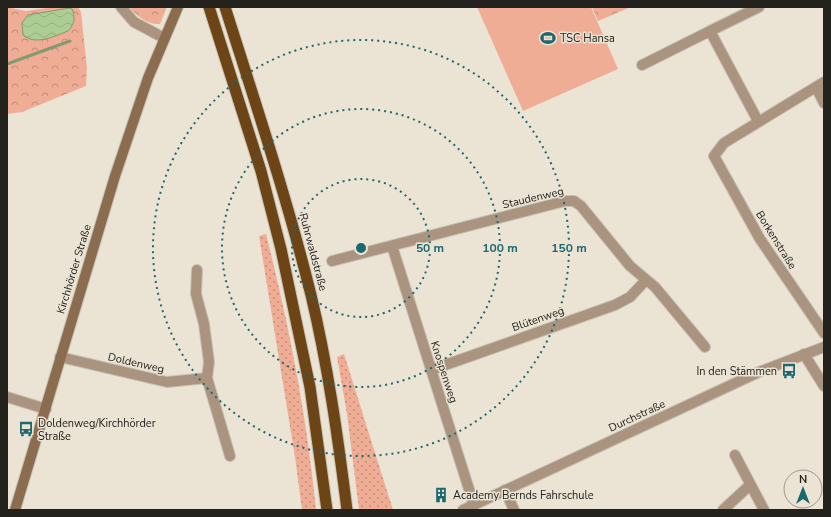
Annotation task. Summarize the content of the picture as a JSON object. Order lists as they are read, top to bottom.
{
  "streets": {
    "highway": ["Ruhrwaldstraße"],
    "main road": ["Kirchhörder Straße"],
    "street": [
      "Staudenweg",
      "Borkenstraße",
      "Blütenweg",
      "Doldenweg",
      "Knospenweg",
      "Durchstraße"
    ]
  },
  "crossings": [
    ["Staudenweg", "Blütenweg"],
    ["Staudenweg", "Knospenweg"],
    ["Kirchhörder Straße", "Doldenweg"],
    ["Blütenweg", "Knospenweg"],
    ["Knospenweg", "Durchstraße"]
  ],
  "places": {
    "sports": ["TSC Hansa"],
    "bus stop": ["In den Stämmen", "Doldenweg/Kirchhörder Straße"],
    "building": ["Academy Bernds Fahrschule"]
  },
  "north": "top",
  "rings": ["50 m", "100 m", "150 m"]
}
